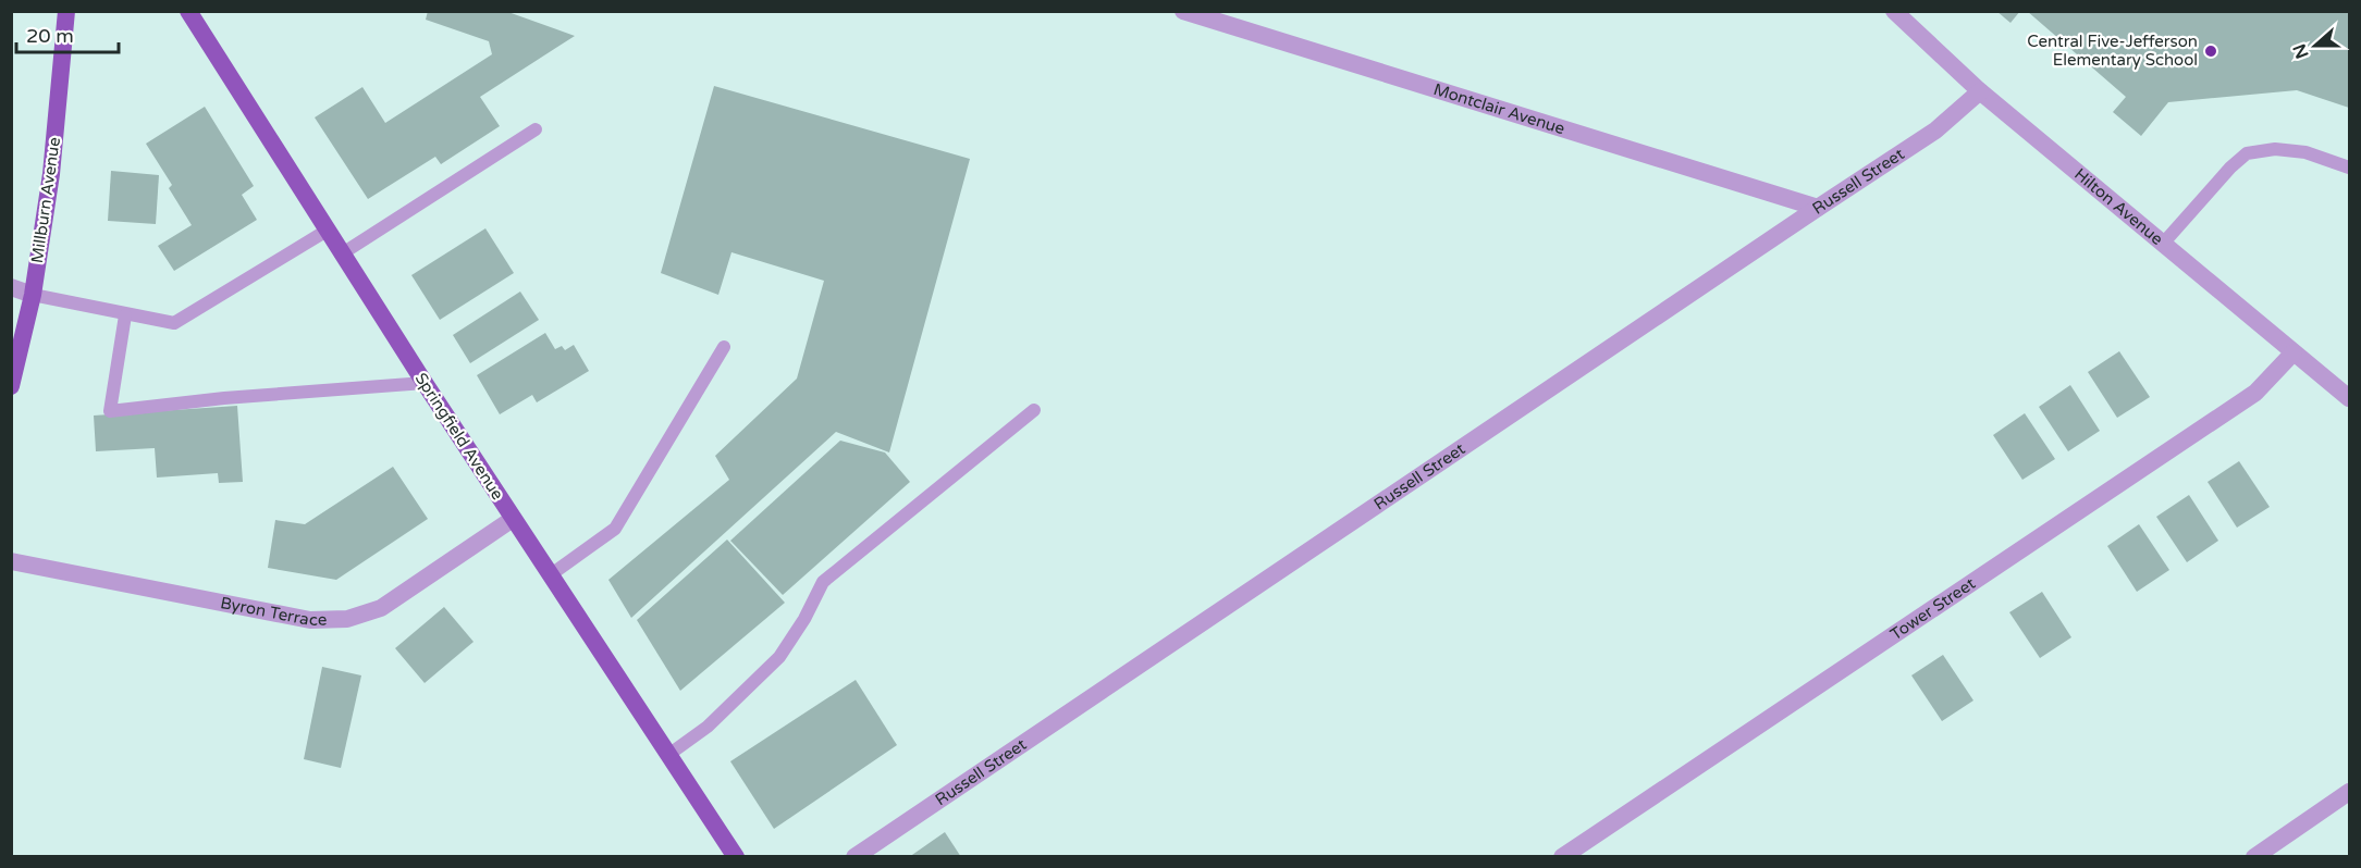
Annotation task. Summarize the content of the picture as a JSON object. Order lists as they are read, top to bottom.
{
  "streets": {
    "main road": ["Millburn Avenue", "Springfield Avenue"],
    "street": [
      "Montclair Avenue",
      "Russell Street",
      "Hilton Avenue",
      "Tower Street",
      "Byron Terrace"
    ]
  },
  "crossings": [
    ["Montclair Avenue", "Russell Street"],
    ["Russell Street", "Hilton Avenue"],
    ["Hilton Avenue", "Tower Street"],
    ["Springfield Avenue", "Byron Terrace"]
  ],
  "places": ["Central Five-Jefferson Elementary School"],
  "scale_bar": "20 m",
  "north": "left"
}
